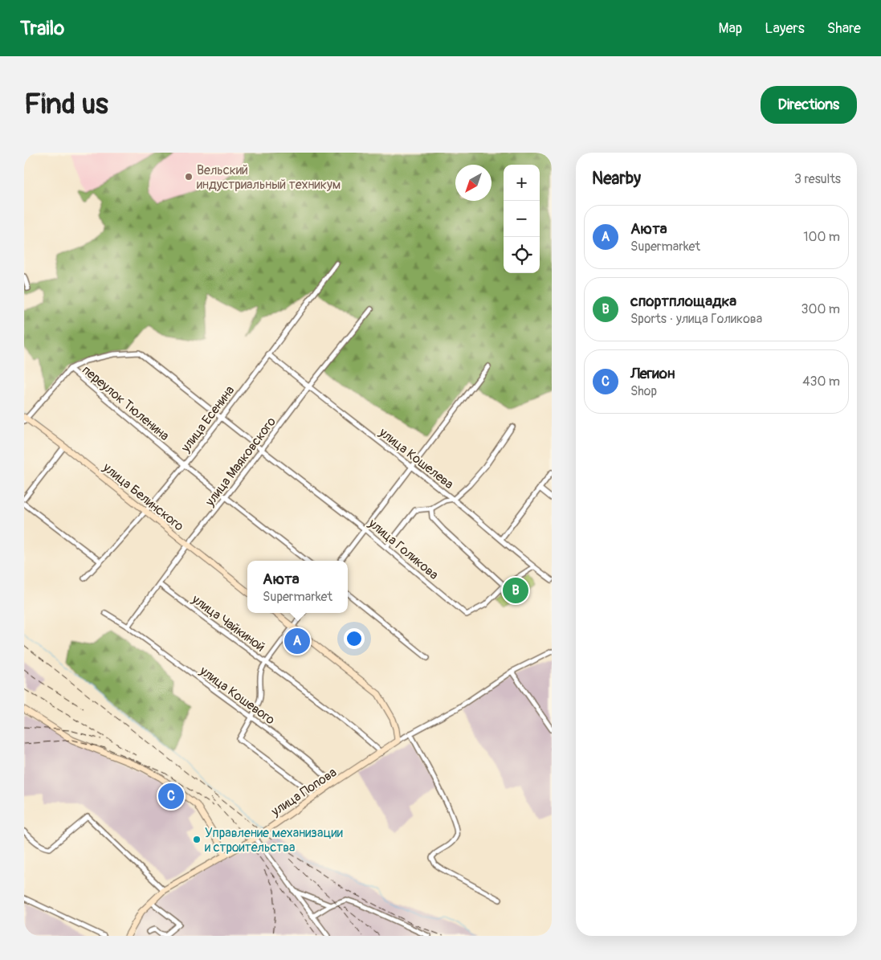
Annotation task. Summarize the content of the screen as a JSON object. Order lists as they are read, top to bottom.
{
  "streets": {
    "street": [
      "переулок Тюленина",
      "улица Есенина",
      "улица Кошелева",
      "улица Маяковского",
      "улица Белинского",
      "улица Голикова",
      "улица Чайкиной",
      "улица Кошевого",
      "улица Попова"
    ]
  },
  "crossings": [
    ["переулок Тюленина", "улица Есенина"],
    ["переулок Тюленина", "улица Маяковского"],
    ["переулок Тюленина", "улица Голикова"],
    ["улица Есенина", "улица Кошелева"],
    ["улица Есенина", "улица Белинского"],
    ["улица Есенина", "улица Голикова"],
    ["улица Кошелева", "улица Маяковского"],
    ["улица Кошелева", "улица Голикова"],
    ["улица Маяковского", "улица Белинского"],
    ["улица Маяковского", "улица Голикова"],
    ["улица Маяковского", "улица Чайкиной"],
    ["улица Маяковского", "улица Кошевого"],
    ["улица Чайкиной", "улица Попова"],
    ["улица Кошевого", "улица Попова"]
  ],
  "places": ["Вельский индустриальный техникум", "Управление механизации и строительства"],
  "north": "bottom left",
  "page": {
    "header": "Trailo",
    "nav": ["Map", "Layers", "Share"],
    "buttons": "Directions",
    "title": "Find us",
    "heading": ["Nearby", "3 results"],
    "map_buttons": ["+", "−"],
    "list": [
      {
        "mark": "A",
        "name": "Аюта",
        "note": "Supermarket",
        "value": "100 m"
      },
      {
        "mark": "B",
        "name": "спортплощадка",
        "note": "Sports · улица Голикова",
        "value": "300 m"
      },
      {
        "mark": "C",
        "name": "Легион",
        "note": "Shop",
        "value": "430 m"
      }
    ],
    "popup": ["Аюта", "Supermarket"],
    "pins": ["B", "A", "C"]
  }
}
